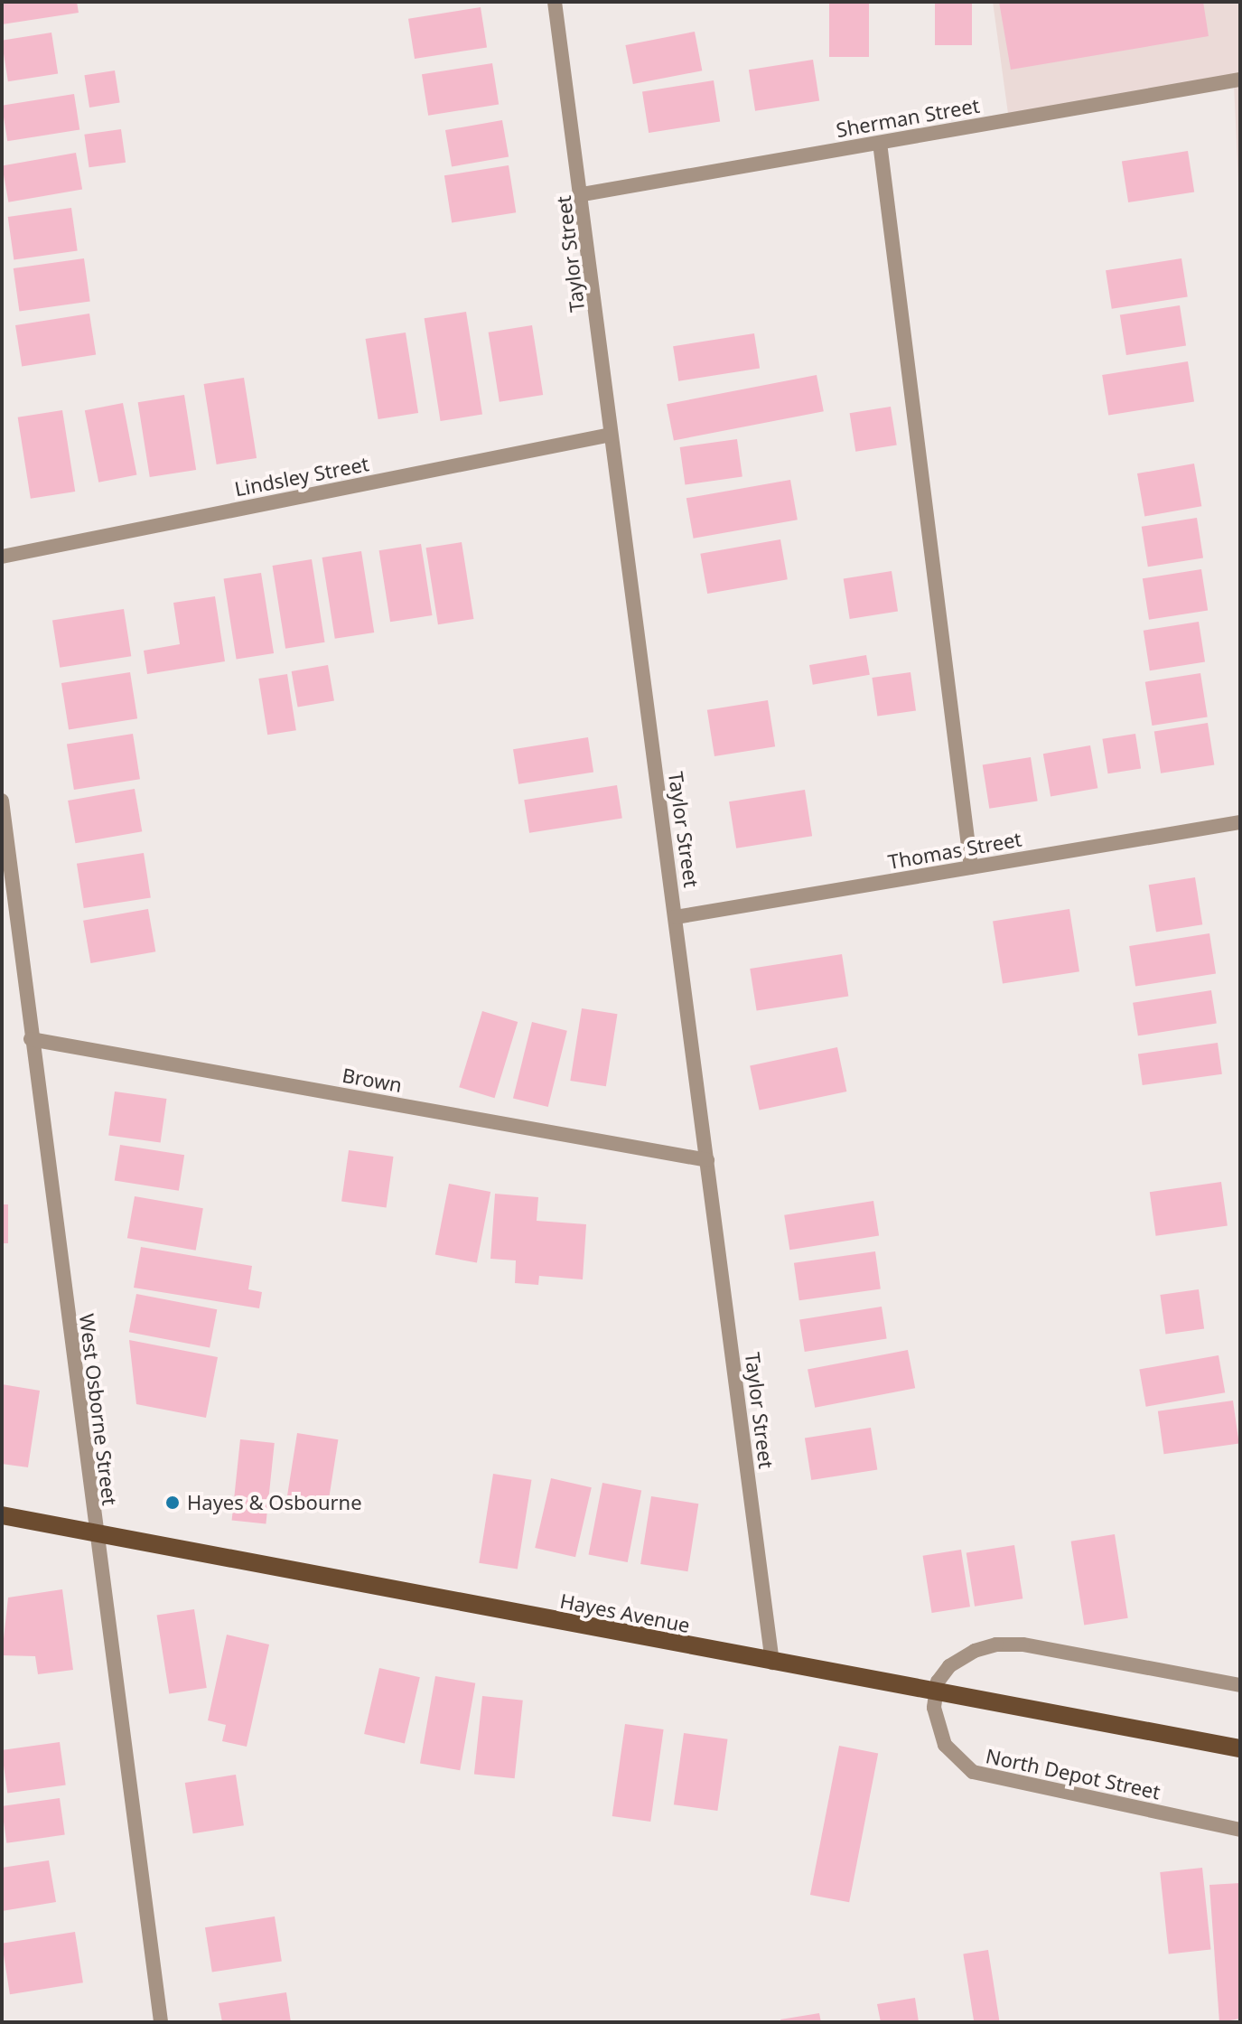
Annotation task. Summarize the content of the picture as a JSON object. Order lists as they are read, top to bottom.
{
  "streets": {
    "main road": ["Hayes Avenue"],
    "street": [
      "Sherman Street",
      "Taylor Street",
      "Lindsley Street",
      "Thomas Street",
      "Brown",
      "West Osborne Street",
      "North Depot Street"
    ]
  },
  "crossings": [
    ["Sherman Street", "Taylor Street"],
    ["Taylor Street", "Lindsley Street"],
    ["Taylor Street", "Thomas Street"],
    ["Taylor Street", "Brown"],
    ["Taylor Street", "Hayes Avenue"],
    ["Brown", "West Osborne Street"],
    ["West Osborne Street", "Hayes Avenue"],
    ["Hayes Avenue", "North Depot Street"]
  ],
  "places": ["Hayes & Osbourne"]
}
